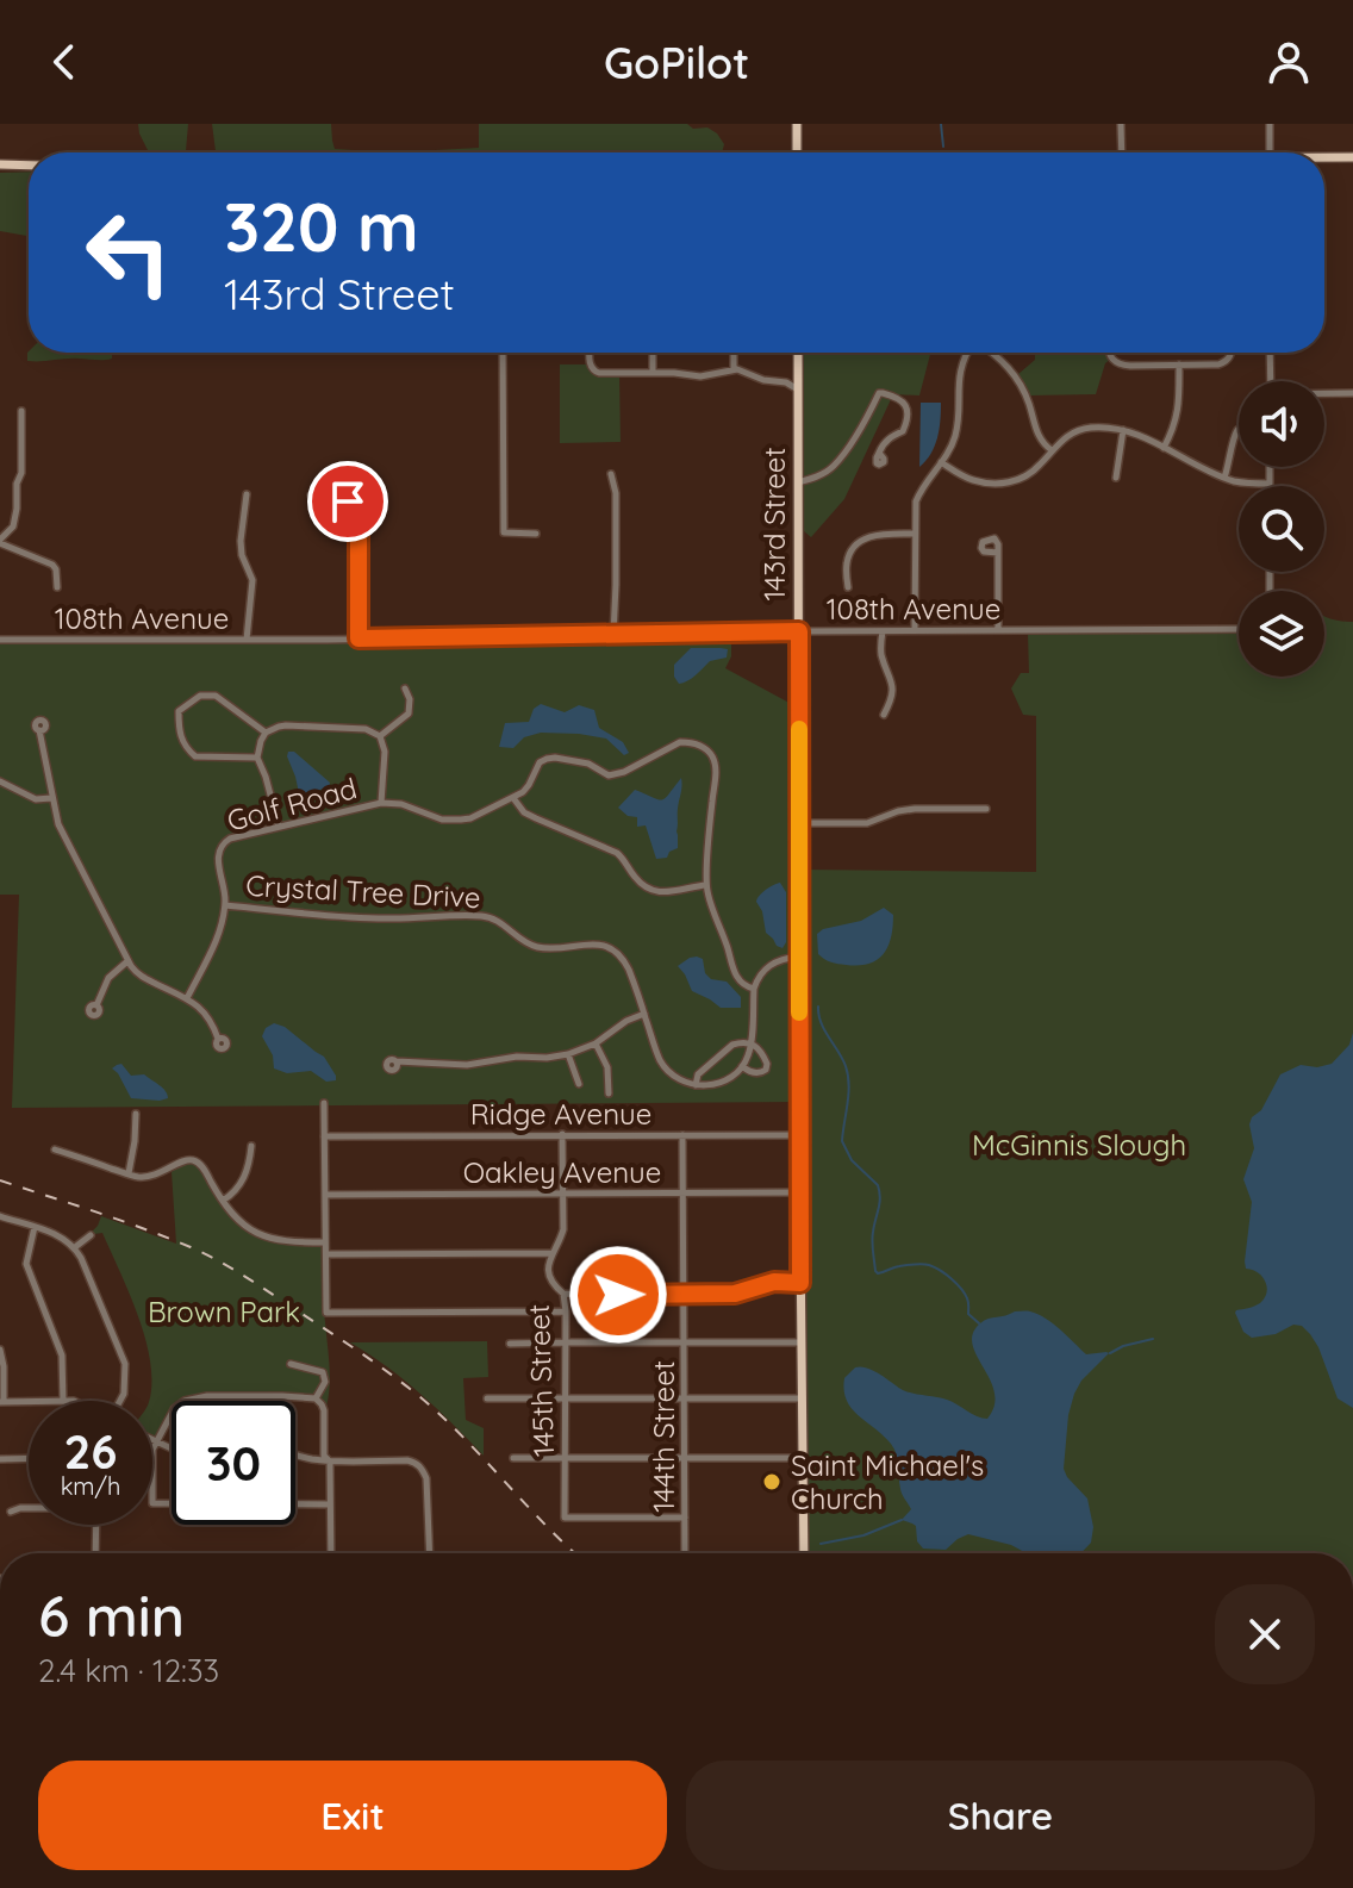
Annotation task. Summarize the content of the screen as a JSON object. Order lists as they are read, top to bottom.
{
  "streets": {
    "main road": ["143rd Street"],
    "street": [
      "108th Avenue",
      "Golf Road",
      "Crystal Tree Drive",
      "Ridge Avenue",
      "Oakley Avenue",
      "145th Street",
      "144th Street"
    ]
  },
  "crossings": [
    ["143rd Street", "108th Avenue"],
    ["143rd Street", "Ridge Avenue"],
    ["143rd Street", "Oakley Avenue"],
    ["Golf Road", "Crystal Tree Drive"],
    ["Ridge Avenue", "145th Street"],
    ["Ridge Avenue", "144th Street"],
    ["Oakley Avenue", "145th Street"],
    ["Oakley Avenue", "144th Street"],
    ["145th Street", "144th Street"]
  ],
  "parks": ["McGinnis Slough", "Brown Park"],
  "places": ["Saint Michael's Church"],
  "page": {
    "header": "GoPilot",
    "turn": ["320 m", "143rd Street"],
    "speed": "26 km/h",
    "limit": "30",
    "heading": ["6 min", "2.4 km · 12:33"],
    "buttons": ["Exit", "Share"]
  }
}
